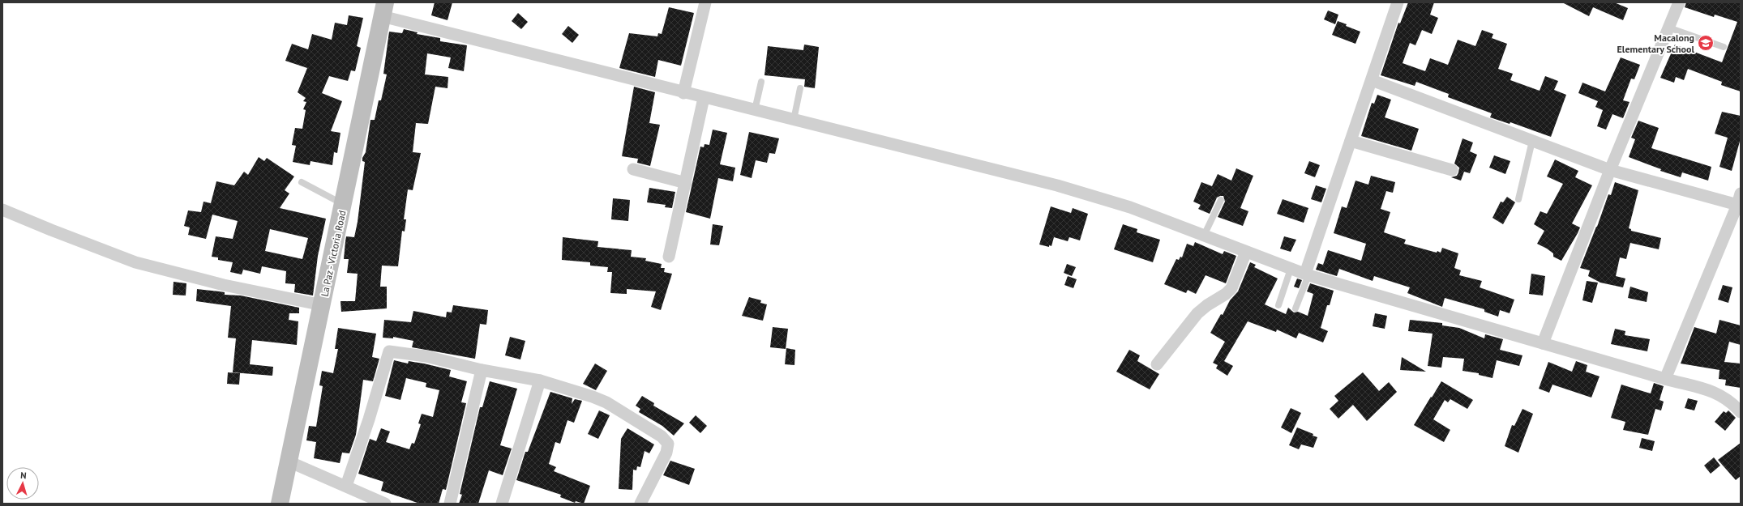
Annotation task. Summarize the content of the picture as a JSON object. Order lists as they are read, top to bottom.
{
  "streets": {
    "main road": ["La Paz - Victoria Road"]
  },
  "places": {
    "school or university": ["Macalong Elementary School"]
  },
  "north": "top"
}
